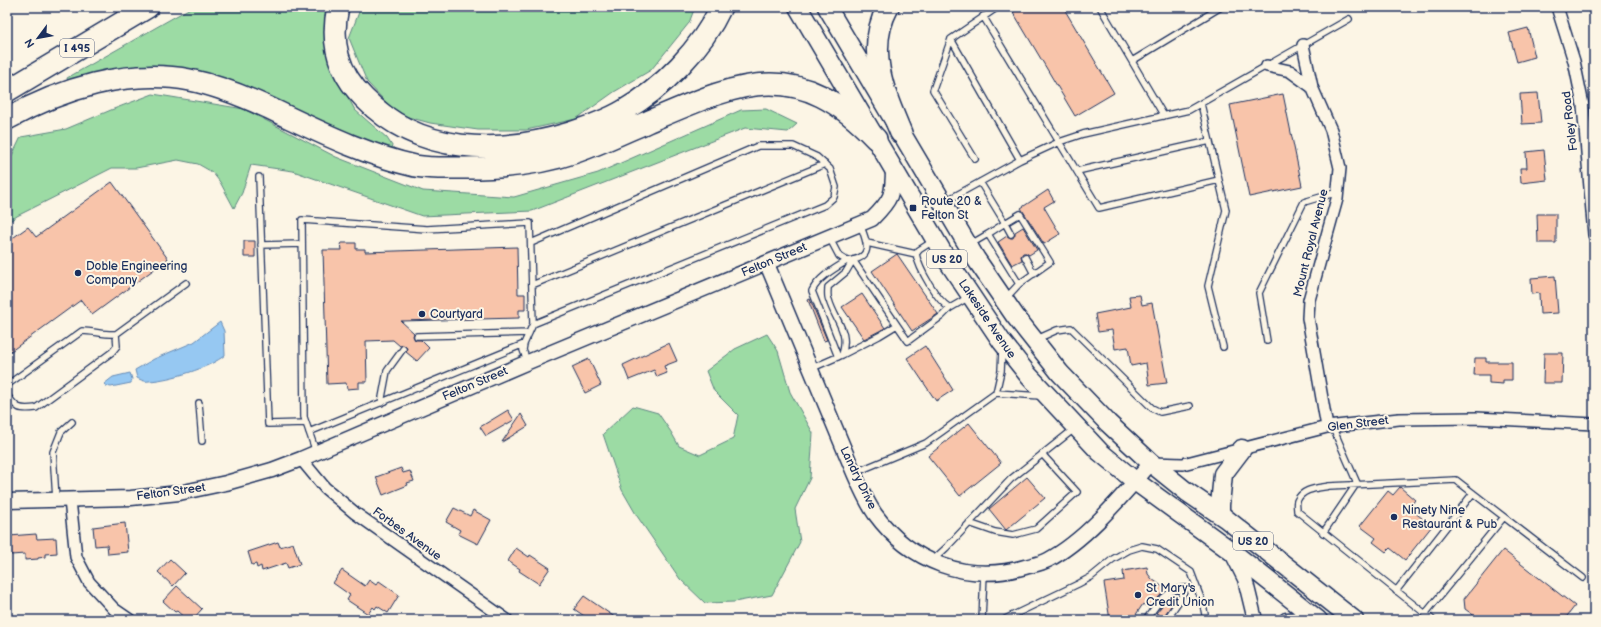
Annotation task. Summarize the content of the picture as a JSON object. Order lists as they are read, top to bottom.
{
  "streets": {
    "highway": ["I 495"],
    "main road": ["US 20", "Lakeside Avenue"],
    "street": [
      "Foley Road",
      "Mount Royal Avenue",
      "Felton Street",
      "Glen Street",
      "Landry Drive",
      "Forbes Avenue"
    ]
  },
  "crossings": [
    ["Mount Royal Avenue", "Glen Street"],
    ["US 20", "Lakeside Avenue"],
    ["US 20", "Glen Street"],
    ["US 20", "Landry Drive"],
    ["Felton Street", "Lakeside Avenue"],
    ["Felton Street", "Landry Drive"],
    ["Felton Street", "Forbes Avenue"],
    ["Lakeside Avenue", "Glen Street"],
    ["Lakeside Avenue", "Landry Drive"]
  ],
  "places": {
    "transit": ["Route 20 & Felton St"],
    "other": [
      "Doble Engineering Company",
      "Courtyard",
      "Ninety Nine Restaurant & Pub",
      "St Mary's Credit Union"
    ]
  },
  "north": "bottom left"
}
